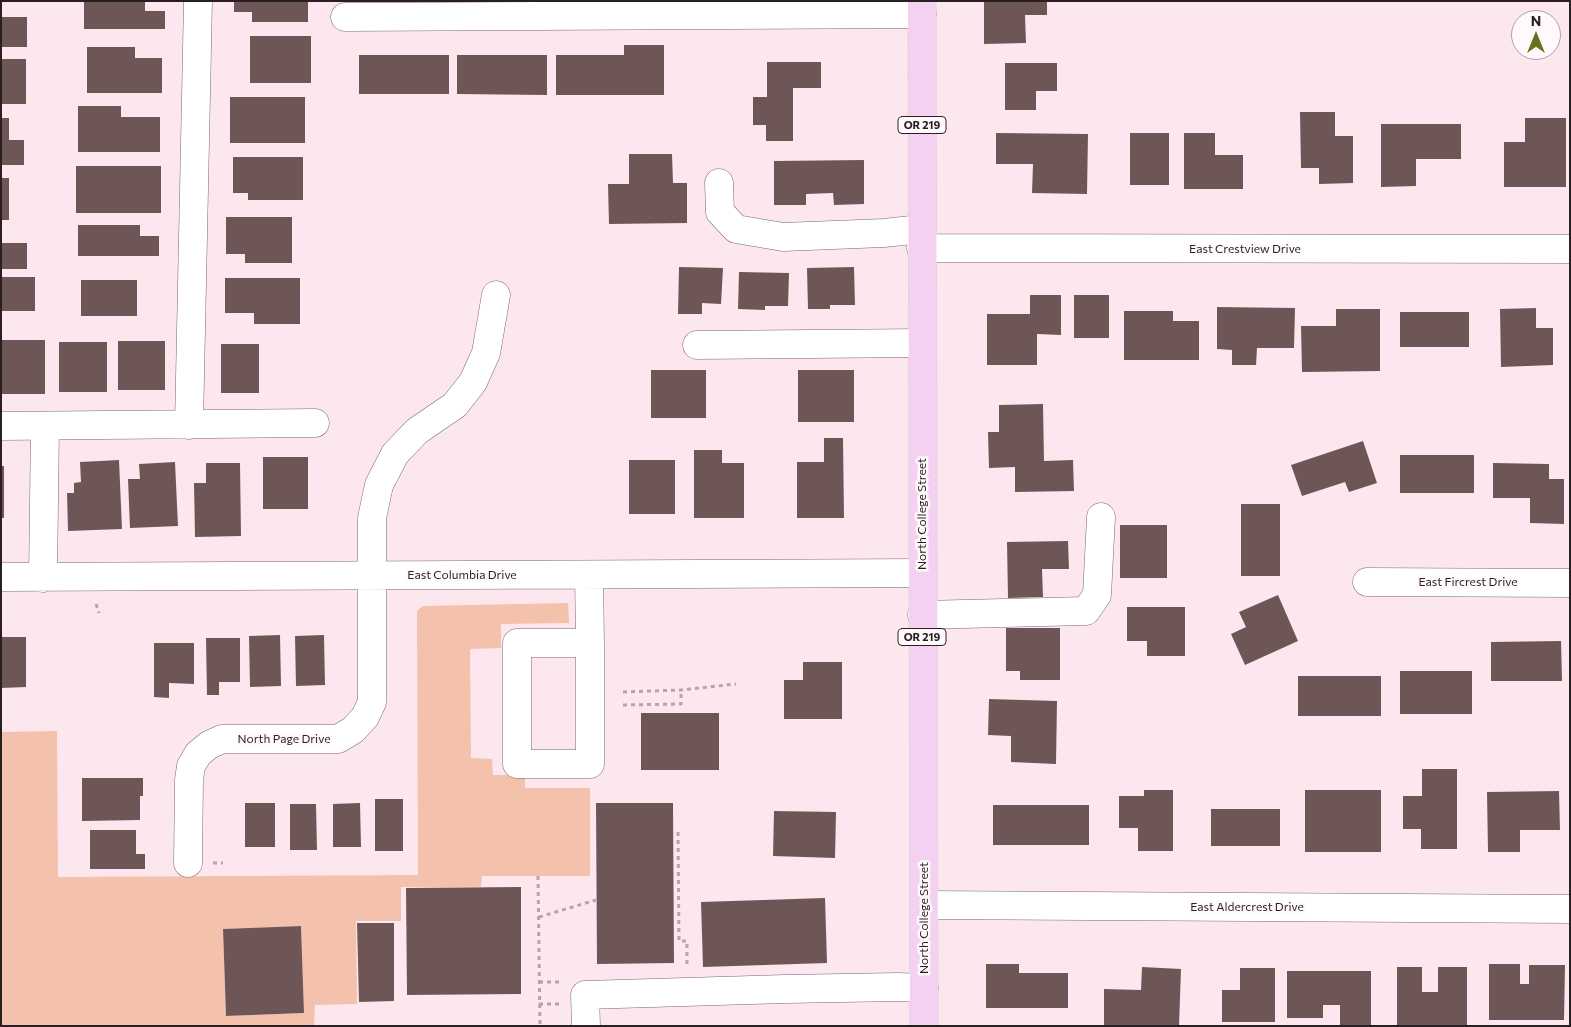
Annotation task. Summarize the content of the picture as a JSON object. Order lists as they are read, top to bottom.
{
  "streets": {
    "main road": ["OR 219", "North College Street"],
    "street": [
      "East Crestview Drive",
      "East Columbia Drive",
      "East Fircrest Drive",
      "North Page Drive",
      "East Aldercrest Drive"
    ]
  },
  "crossings": [
    ["East Crestview Drive", "North College Street"],
    ["North College Street", "East Columbia Drive"],
    ["North College Street", "East Aldercrest Drive"],
    ["East Columbia Drive", "North Page Drive"]
  ],
  "north": "top"
}
